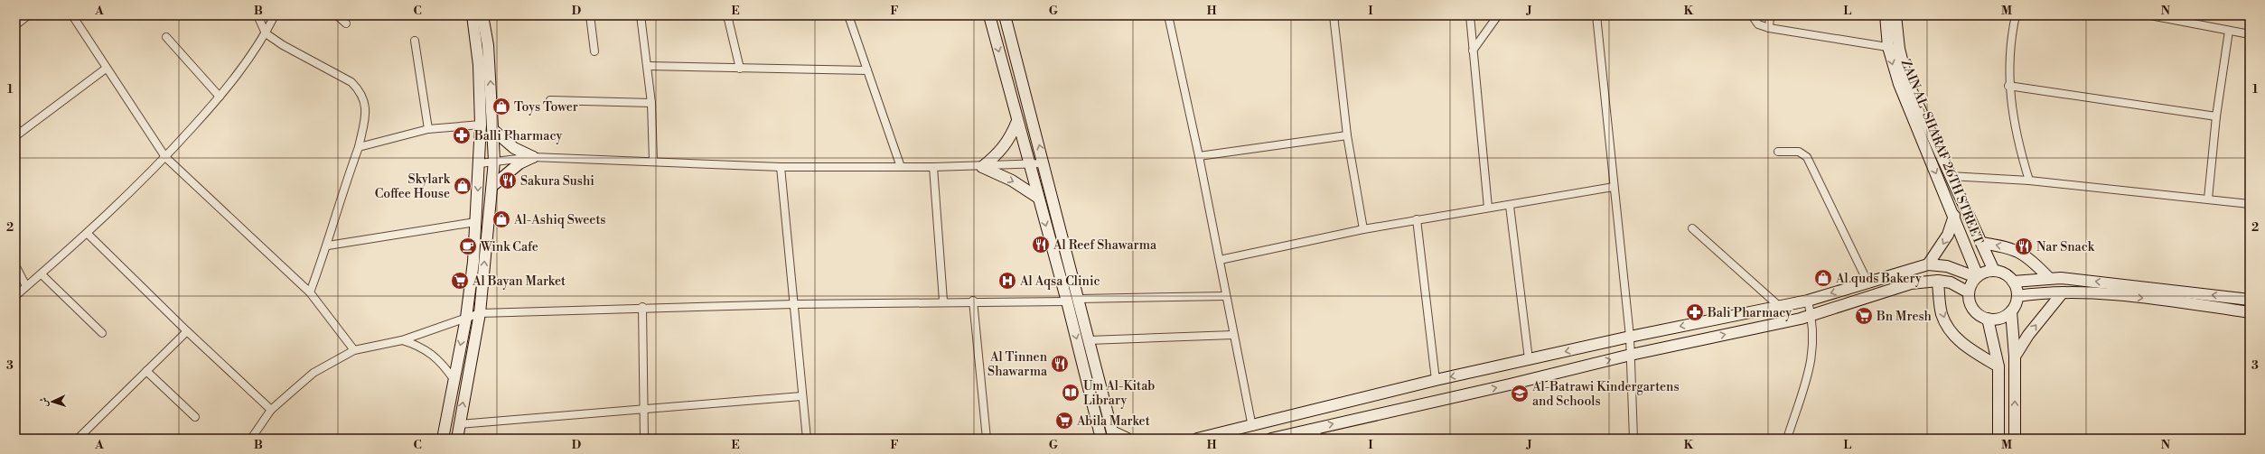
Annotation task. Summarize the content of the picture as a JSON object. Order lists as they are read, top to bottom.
{
  "streets": {
    "street": ["ZAIN AL-SHARAF 26TH STREET"]
  },
  "places": {
    "shop": [
      "Toys Tower",
      "Skylark Coffee House",
      "Al-Ashiq Sweets",
      "Al quds Bakery"
    ],
    "pharmacy": ["Balli Pharmacy", "Bali Pharmacy"],
    "restaurant": [
      "Sakura Sushi",
      "Al Reef Shawarma",
      "Nar Snack",
      "Al Tinnen Shawarma"
    ],
    "cafe": ["Wink Cafe"],
    "supermarket": ["Al Bayan Market", "Bn Mresh", "Abila Market"],
    "hospital": ["Al Aqsa Clinic"],
    "library": ["Um Al-Kitab Library"],
    "school or university": ["Al-Batrawi Kindergartens and Schools"]
  },
  "north": "left",
  "grid": {
    "columns": [
      "A",
      "B",
      "C",
      "D",
      "E",
      "F",
      "G",
      "H",
      "I",
      "J",
      "K",
      "L",
      "M",
      "N"
    ],
    "rows": ["1", "2", "3"]
  }
}
